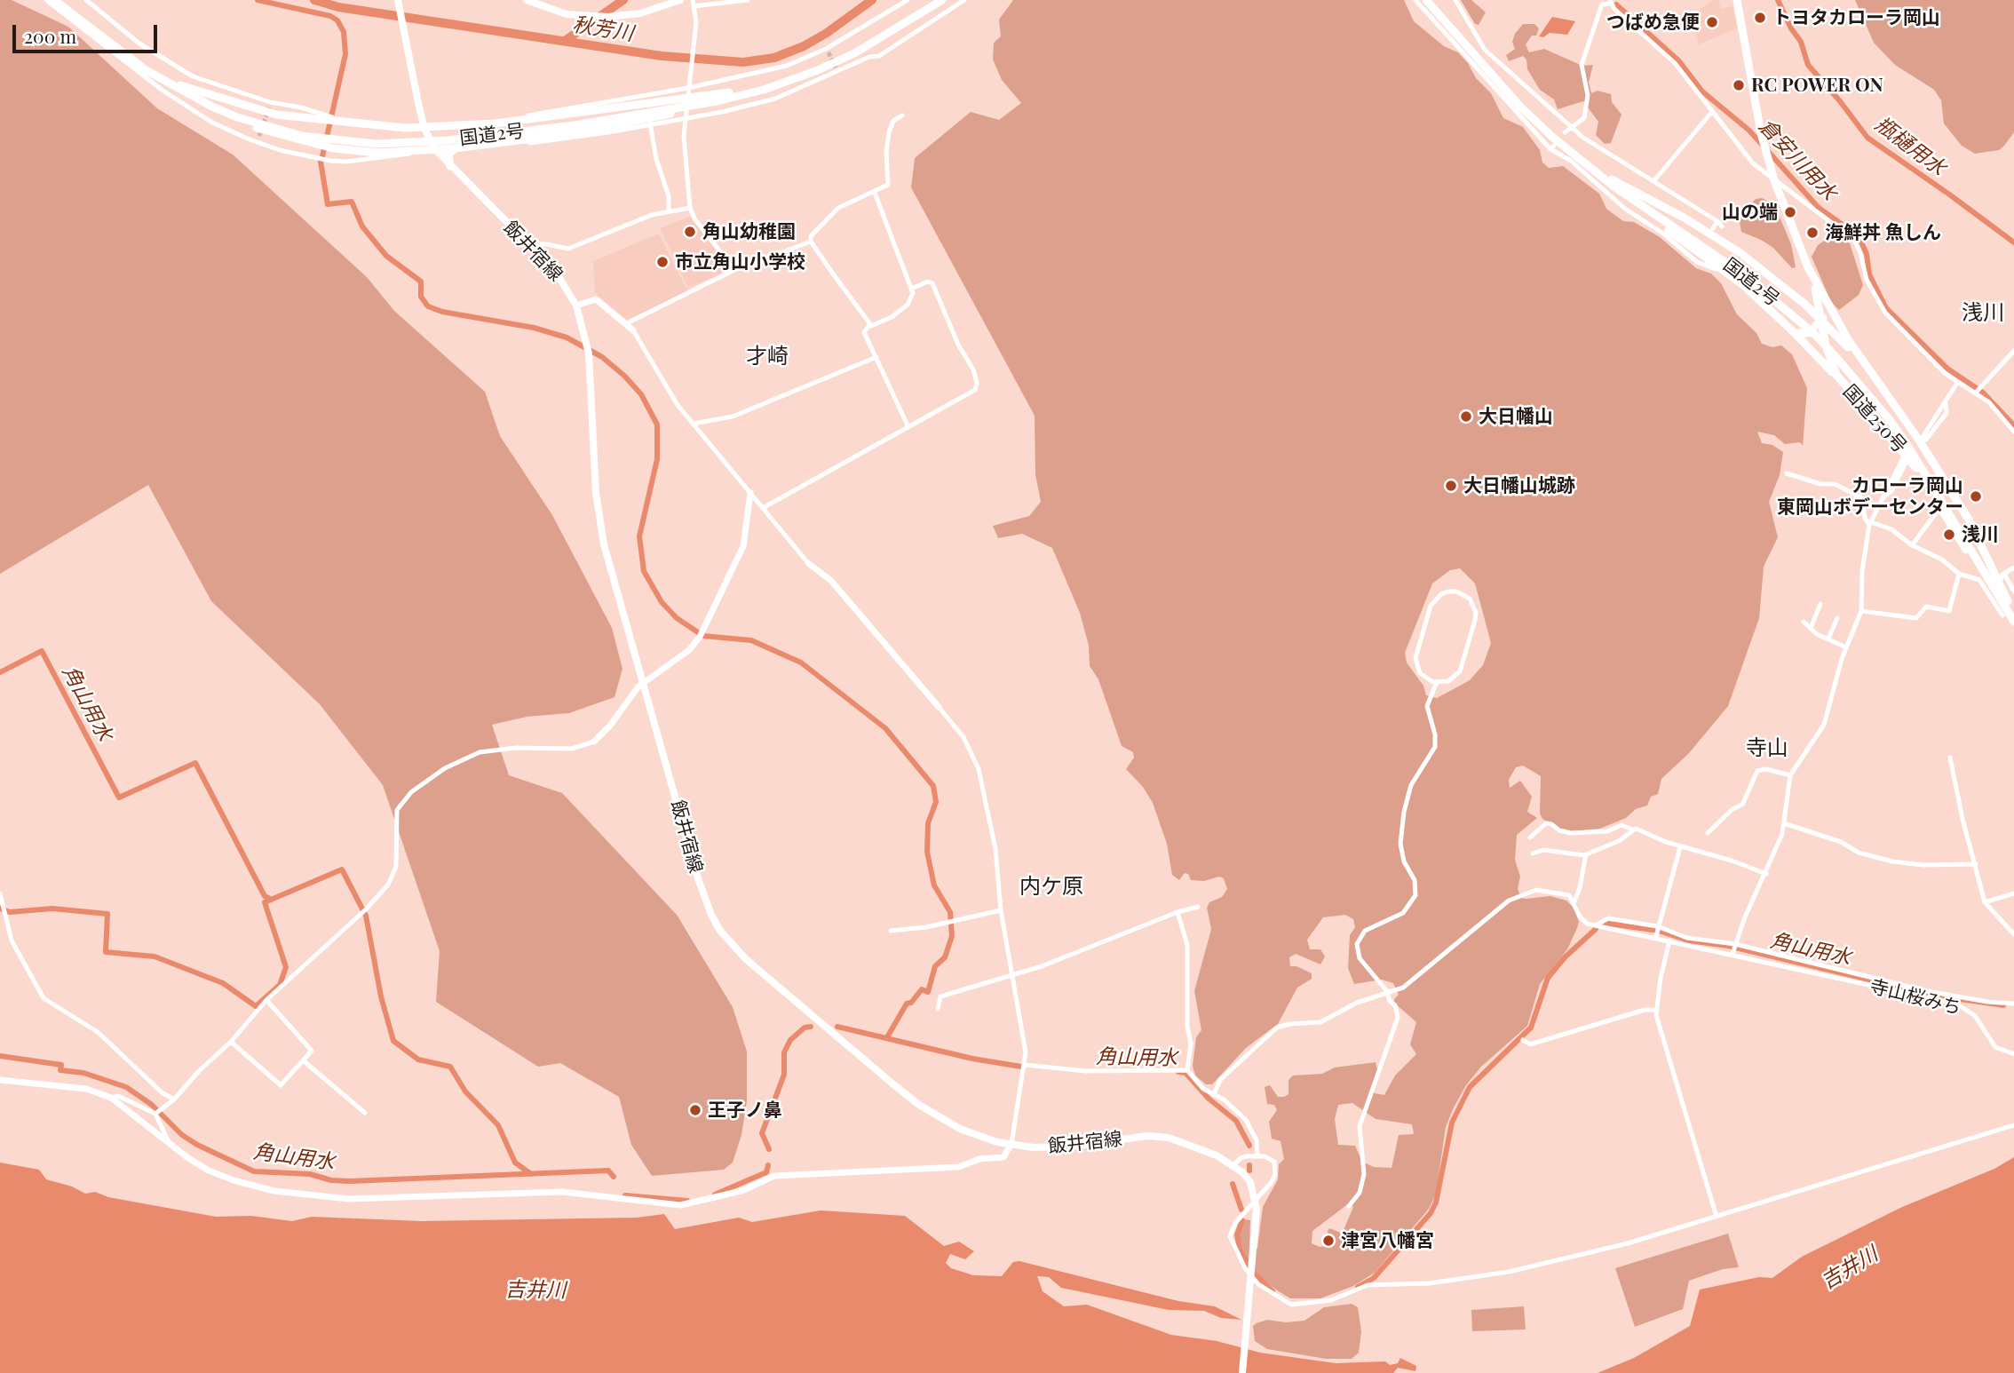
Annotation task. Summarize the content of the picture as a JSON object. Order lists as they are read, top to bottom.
{
  "streets": {
    "highway": ["国道2号", "国道250号"],
    "main road": ["飯井宿線"],
    "street": ["寺山桜みち"]
  },
  "crossings": [
    ["国道2号", "国道250号"]
  ],
  "districts": [
    "浅川",
    "才崎",
    "寺山",
    "内ケ原"
  ],
  "water": [
    "秋芳川",
    "瓶樋用水",
    "倉安川用水",
    "角山用水",
    "吉井川"
  ],
  "places": [
    "トヨタカローラ岡山",
    "つばめ急便",
    "RC POWER ON",
    "山の端",
    "角山幼稚園",
    "海鮮丼 魚しん",
    "市立角山小学校",
    "大日幡山",
    "大日幡山城跡",
    "カローラ岡山 東岡山ボデーセンター",
    "浅川",
    "王子ノ鼻",
    "津宮八幡宮"
  ],
  "scale_bar": "200 m"
}
